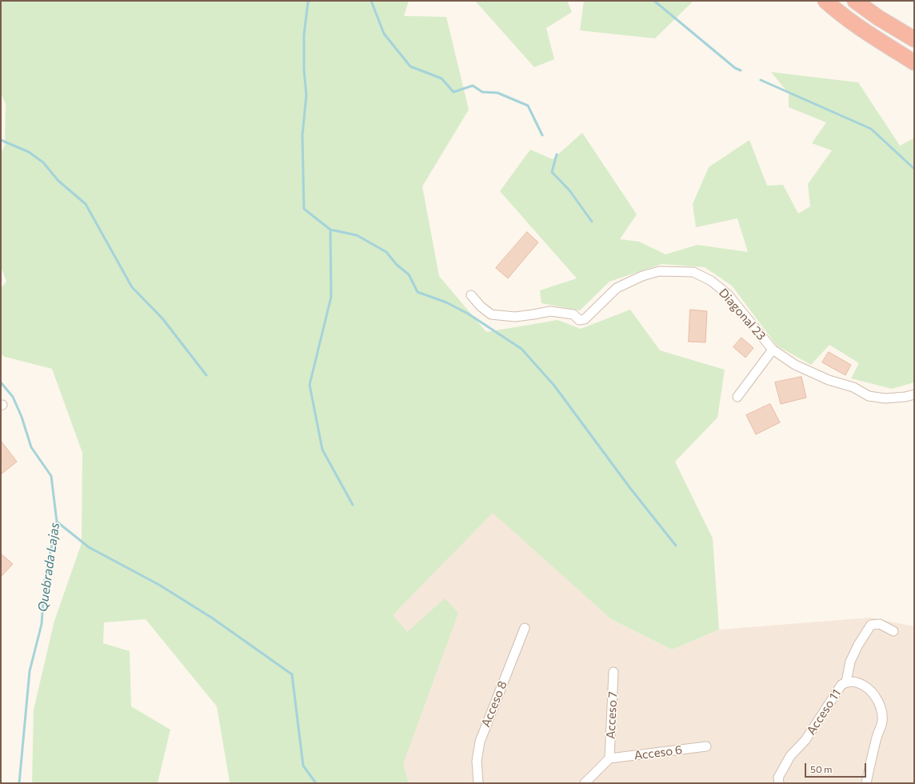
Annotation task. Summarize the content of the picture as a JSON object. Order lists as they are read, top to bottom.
{
  "streets": {
    "street": [
      "Diagonal 23",
      "Acceso 8",
      "Acceso 11",
      "Acceso 7",
      "Acceso 6"
    ]
  },
  "crossings": [
    ["Acceso 7", "Acceso 6"]
  ],
  "water": ["Quebrada Lajas"],
  "scale_bar": "50 m"
}
